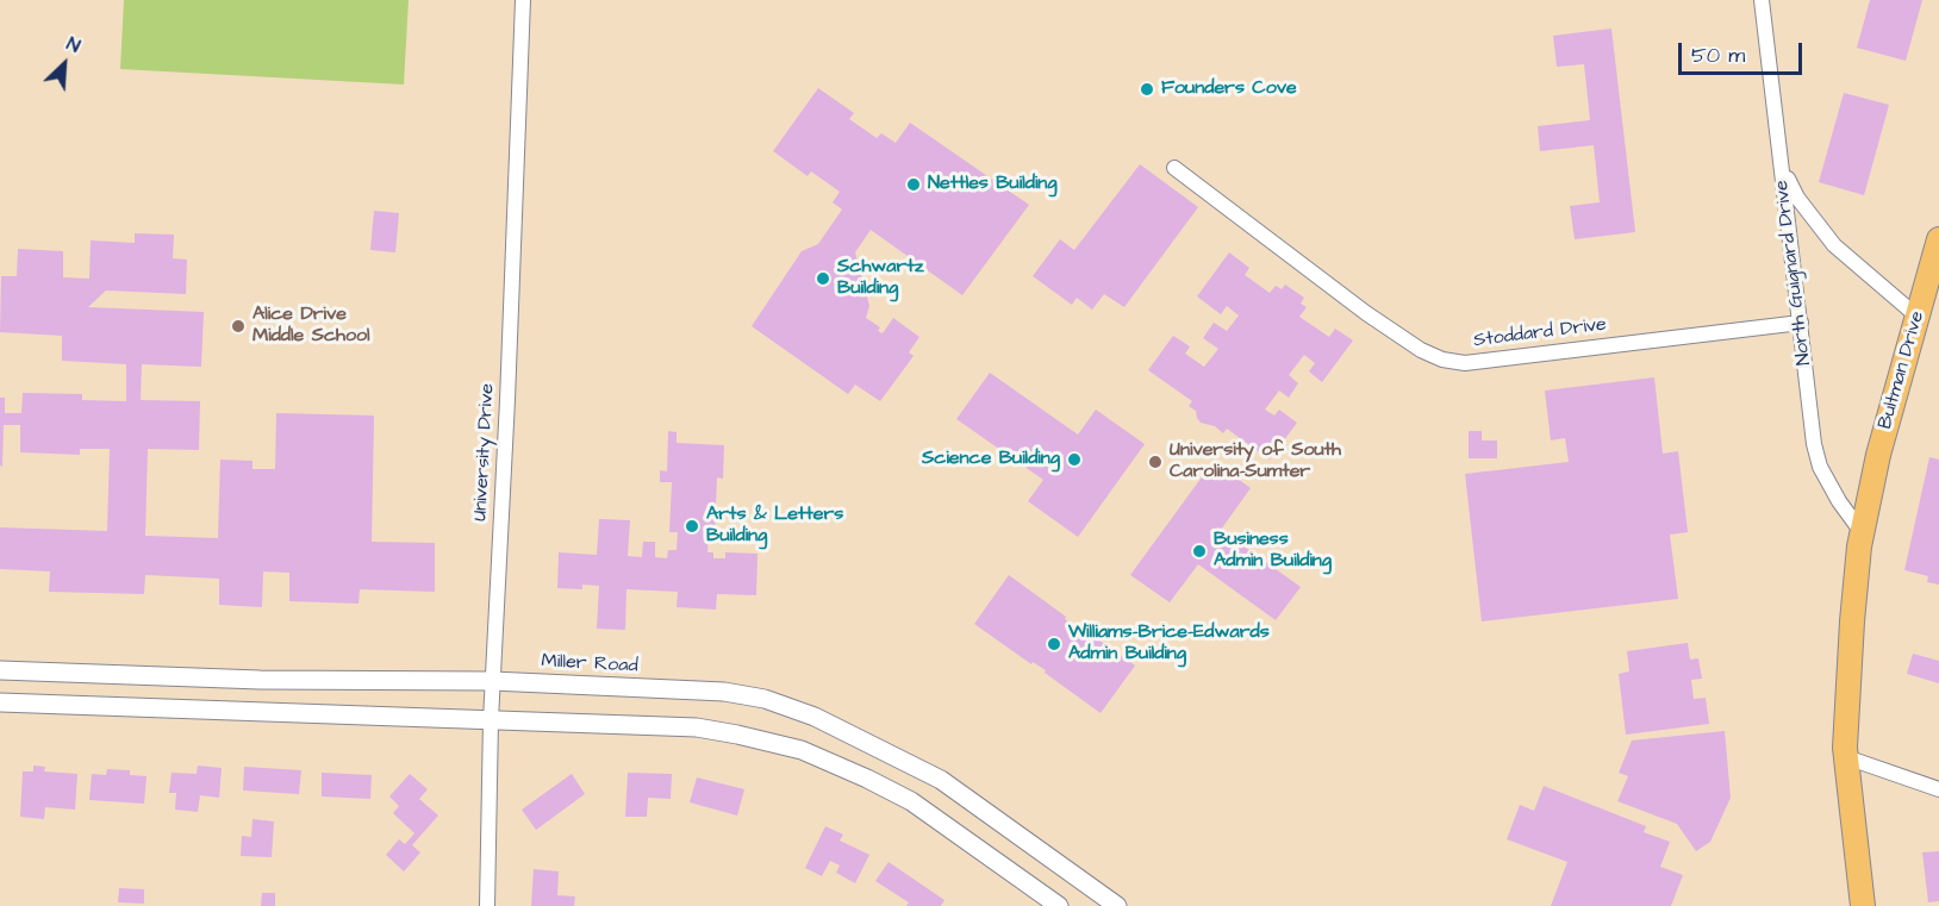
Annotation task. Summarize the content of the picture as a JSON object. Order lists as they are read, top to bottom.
{
  "streets": {
    "highway": ["Bultman Drive"],
    "street": [
      "North Guignard Drive",
      "Stoddard Drive",
      "University Drive",
      "Miller Road"
    ]
  },
  "crossings": [
    ["North Guignard Drive", "Stoddard Drive"],
    ["North Guignard Drive", "Bultman Drive"],
    ["University Drive", "Miller Road"]
  ],
  "places": [
    "Founders Cove",
    "Nettles Building",
    "Schwartz Building",
    "Alice Drive Middle School",
    "Science Building",
    "University of South Carolina-Sumter",
    "Arts & Letters Building",
    "Business Admin Building",
    "Williams-Brice-Edwards Admin Building"
  ],
  "scale_bar": "50 m",
  "north": "top right"
}
